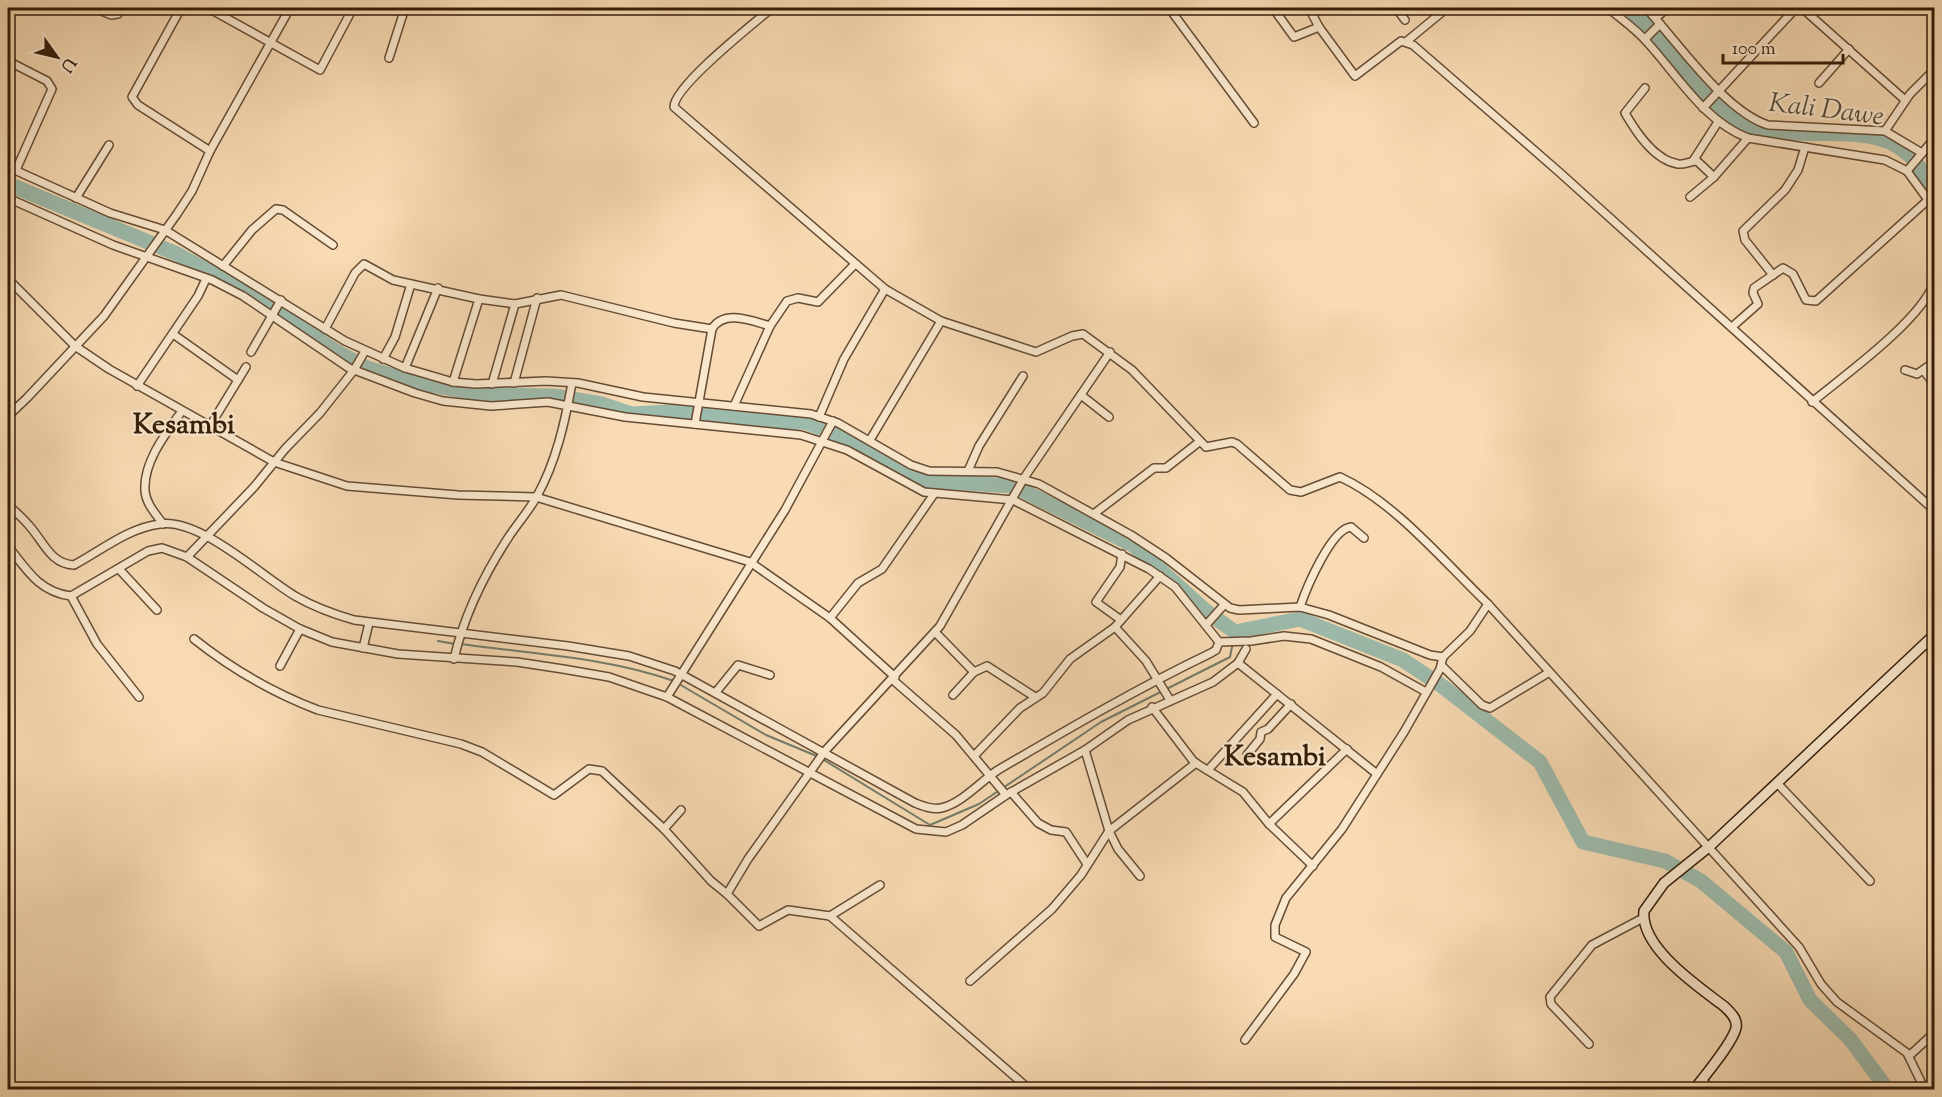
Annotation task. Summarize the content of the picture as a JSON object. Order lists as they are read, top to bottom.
{
  "districts": ["Kesambi", "Kesambi"],
  "water": ["Kali Dawe"],
  "scale_bar": "100 m",
  "north": "bottom right"
}
